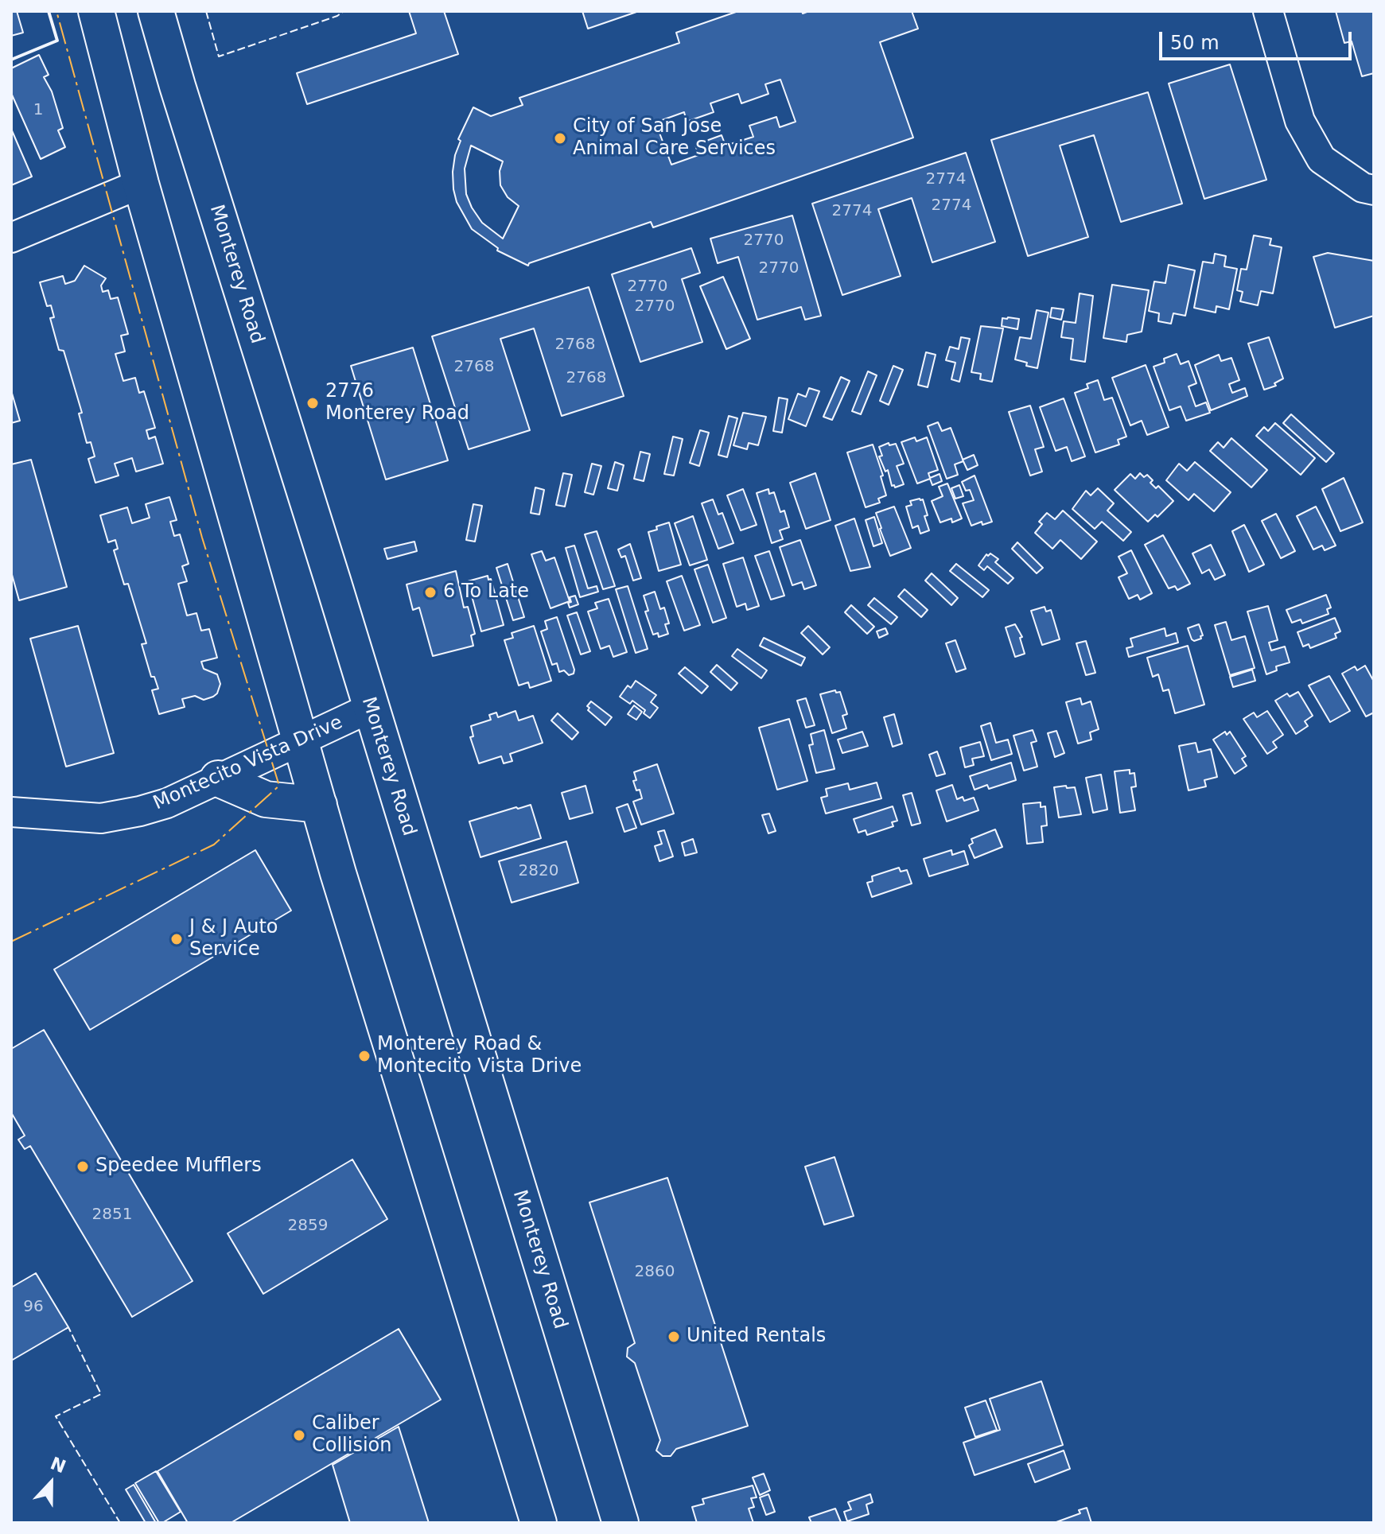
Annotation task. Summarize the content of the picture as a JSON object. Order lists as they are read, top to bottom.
{
  "streets": {
    "main road": ["Monterey Road"],
    "street": ["Montecito Vista Drive"]
  },
  "crossings": [
    ["Monterey Road", "Montecito Vista Drive"]
  ],
  "places": [
    "City of San Jose Animal Care Services",
    "2776 Monterey Road",
    "6 To Late",
    "J & J Auto Service",
    "Monterey Road & Montecito Vista Drive",
    "Speedee Mufflers",
    "United Rentals",
    "Caliber Collision"
  ],
  "house_numbers": [
    "1",
    "2774",
    "2774",
    "2774",
    "2770",
    "2770",
    "2770",
    "2770",
    "2768",
    "2768",
    "2768",
    "2820",
    "2851",
    "2859",
    "2860",
    "96"
  ],
  "scale_bar": "50 m",
  "north": "top"
}
